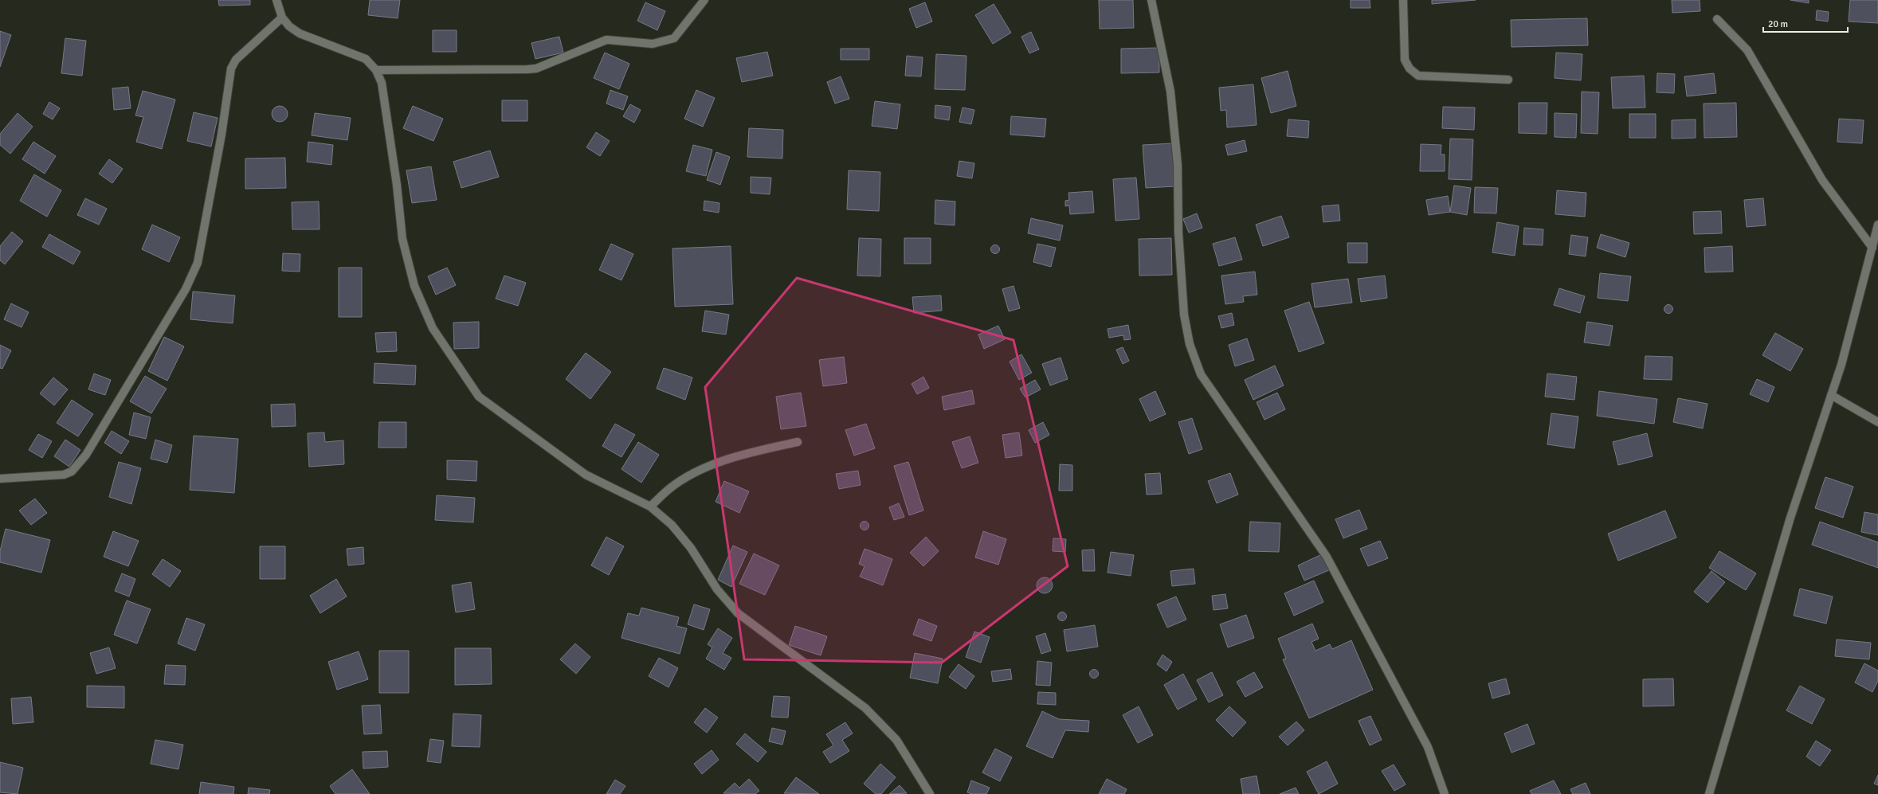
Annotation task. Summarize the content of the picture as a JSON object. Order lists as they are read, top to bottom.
{
  "scale_bar": "20 m"
}
